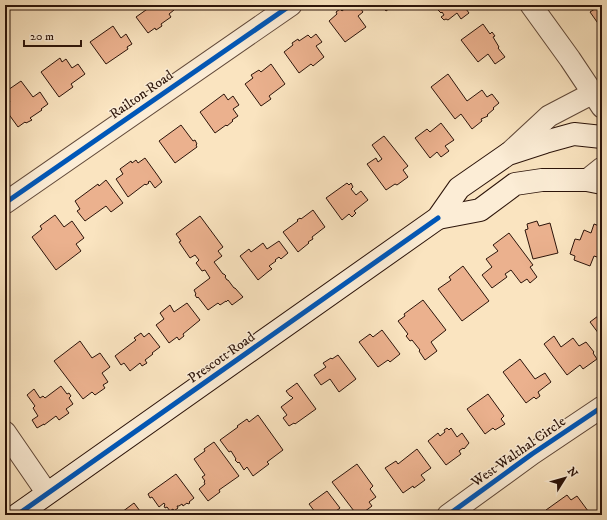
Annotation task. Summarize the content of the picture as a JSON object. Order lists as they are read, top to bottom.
{
  "streets": {
    "main road": ["Prescott Road"],
    "street": ["Railton Road", "West Walthal Circle"]
  },
  "scale_bar": "20 m",
  "north": "top right"
}
